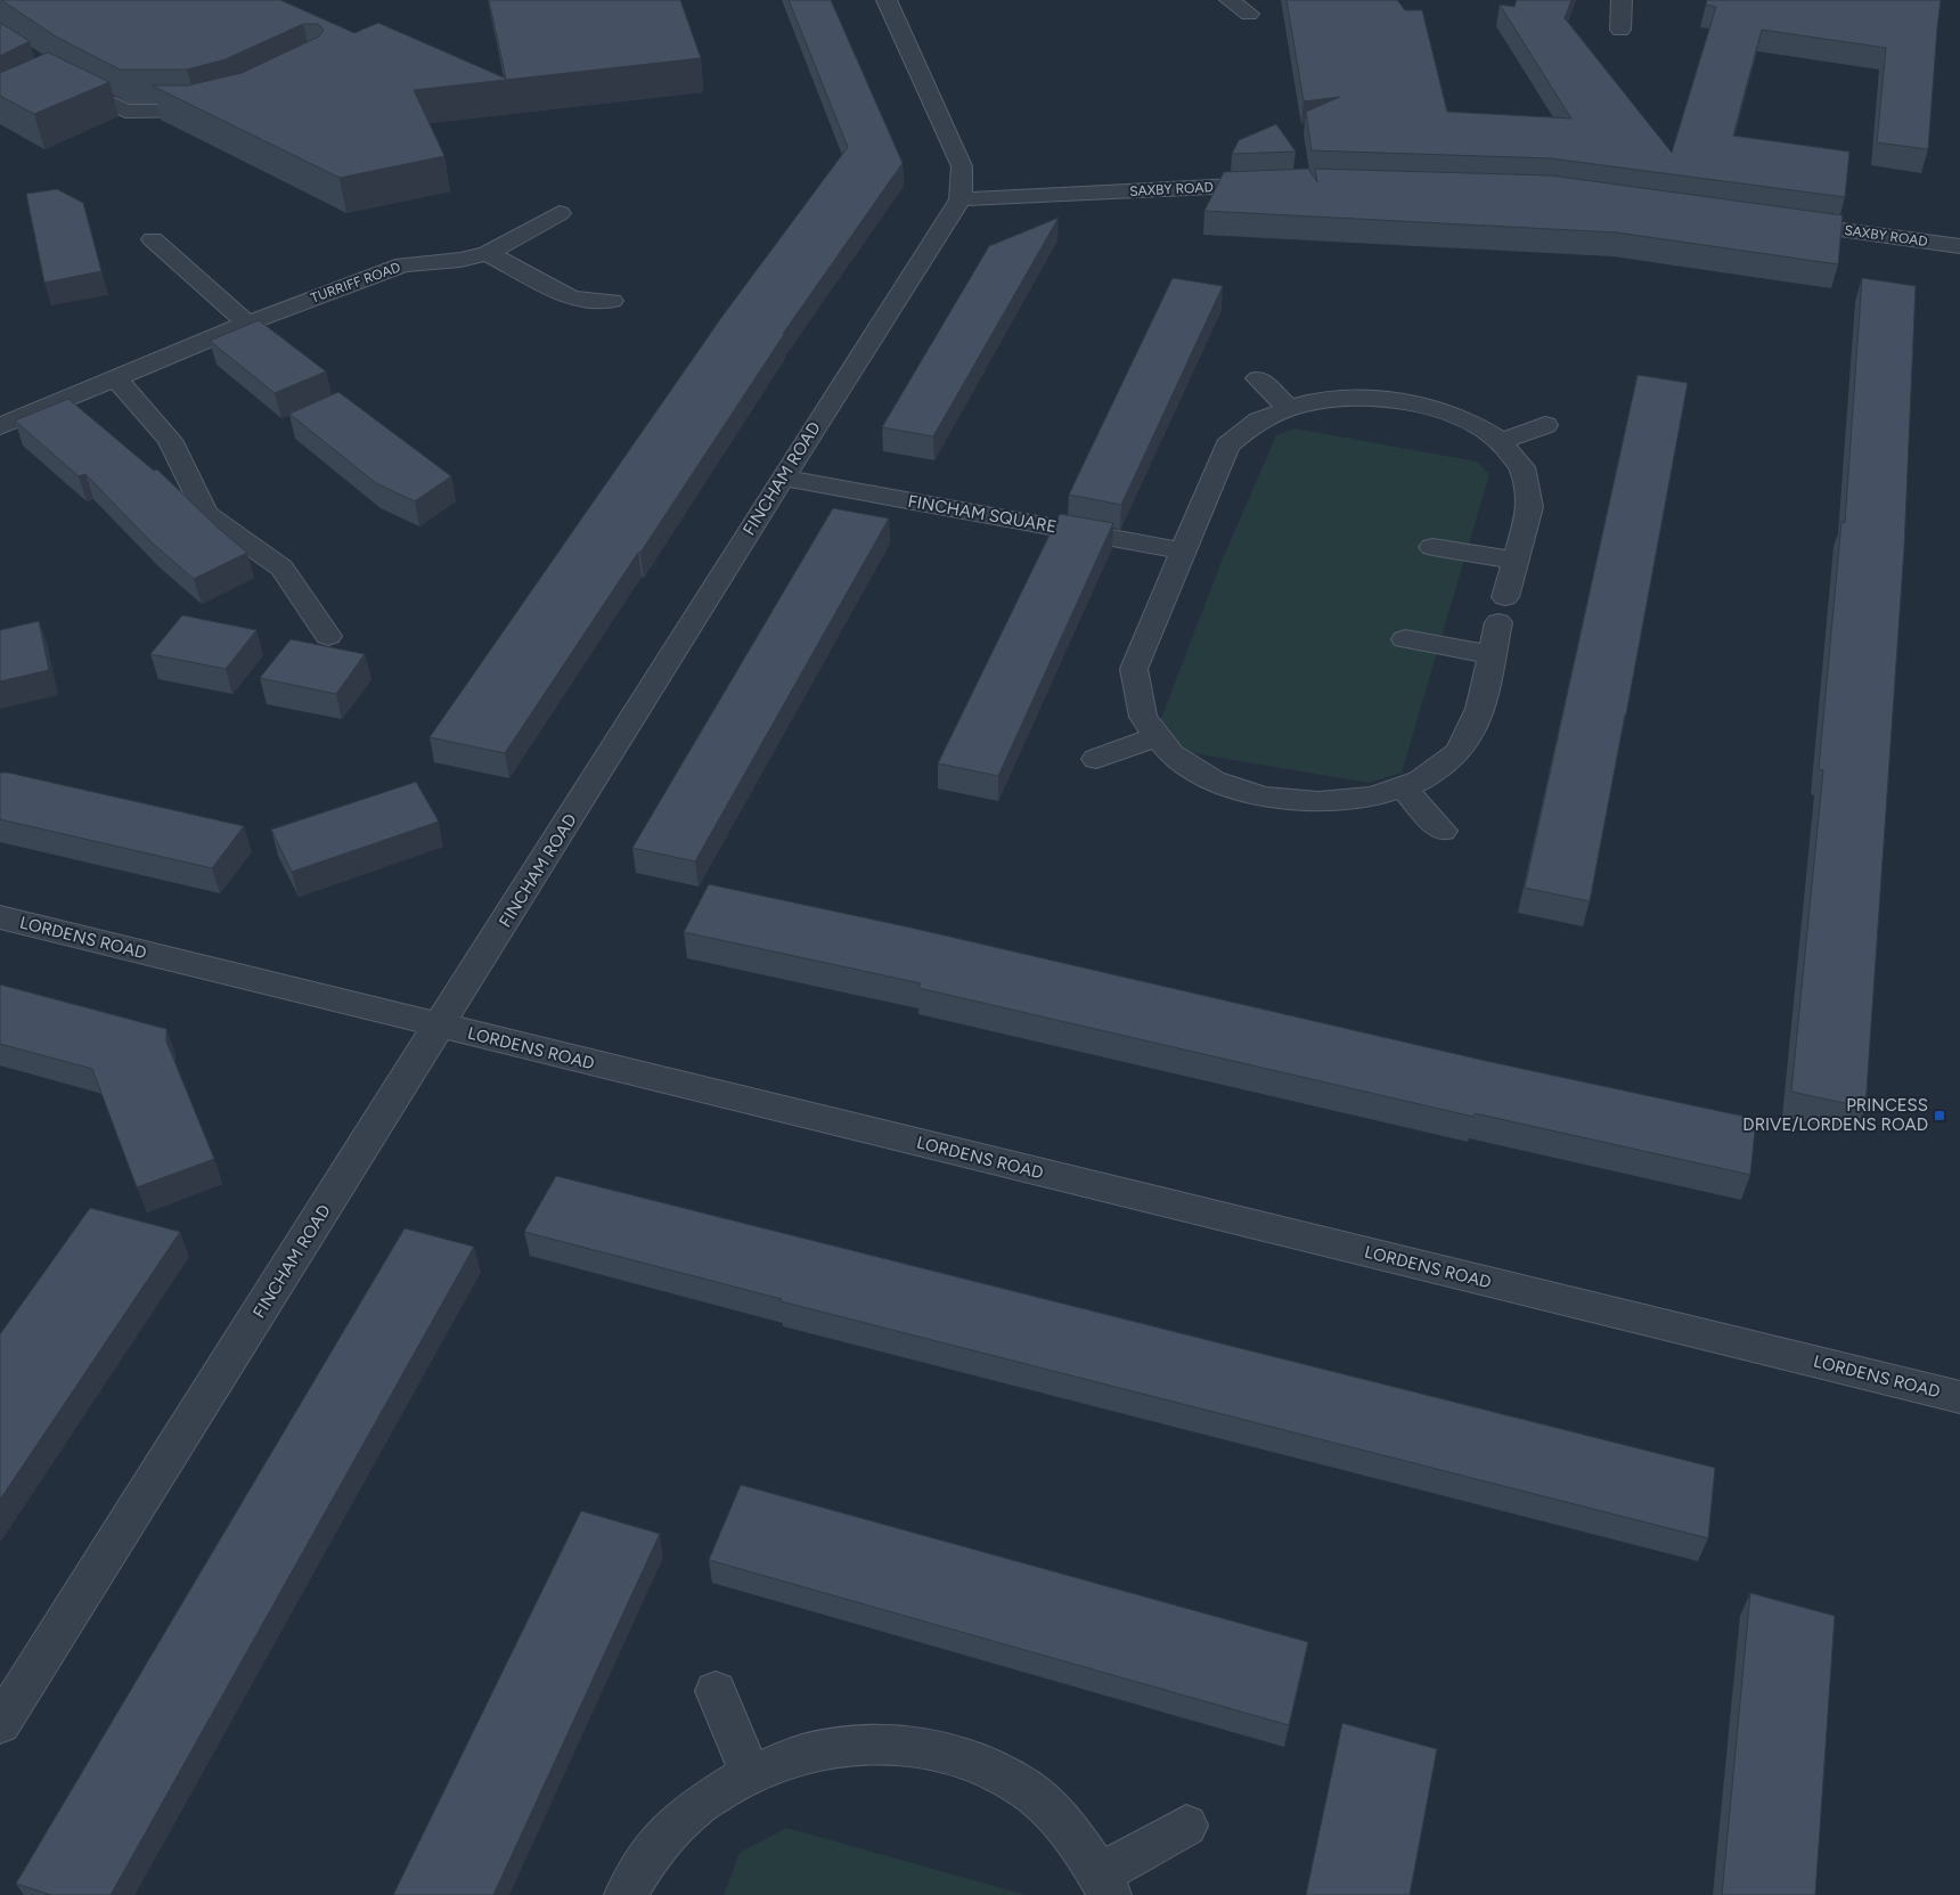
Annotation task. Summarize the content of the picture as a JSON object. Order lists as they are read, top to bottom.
{
  "streets": {
    "street": [
      "SAXBY ROAD",
      "TURRIFF ROAD",
      "FINCHAM ROAD",
      "FINCHAM SQUARE",
      "LORDENS ROAD"
    ]
  },
  "crossings": [
    ["SAXBY ROAD", "FINCHAM ROAD"],
    ["FINCHAM ROAD", "FINCHAM SQUARE"],
    ["FINCHAM ROAD", "LORDENS ROAD"]
  ],
  "places": {
    "transit": ["PRINCESS DRIVE/LORDENS ROAD"]
  }
}
